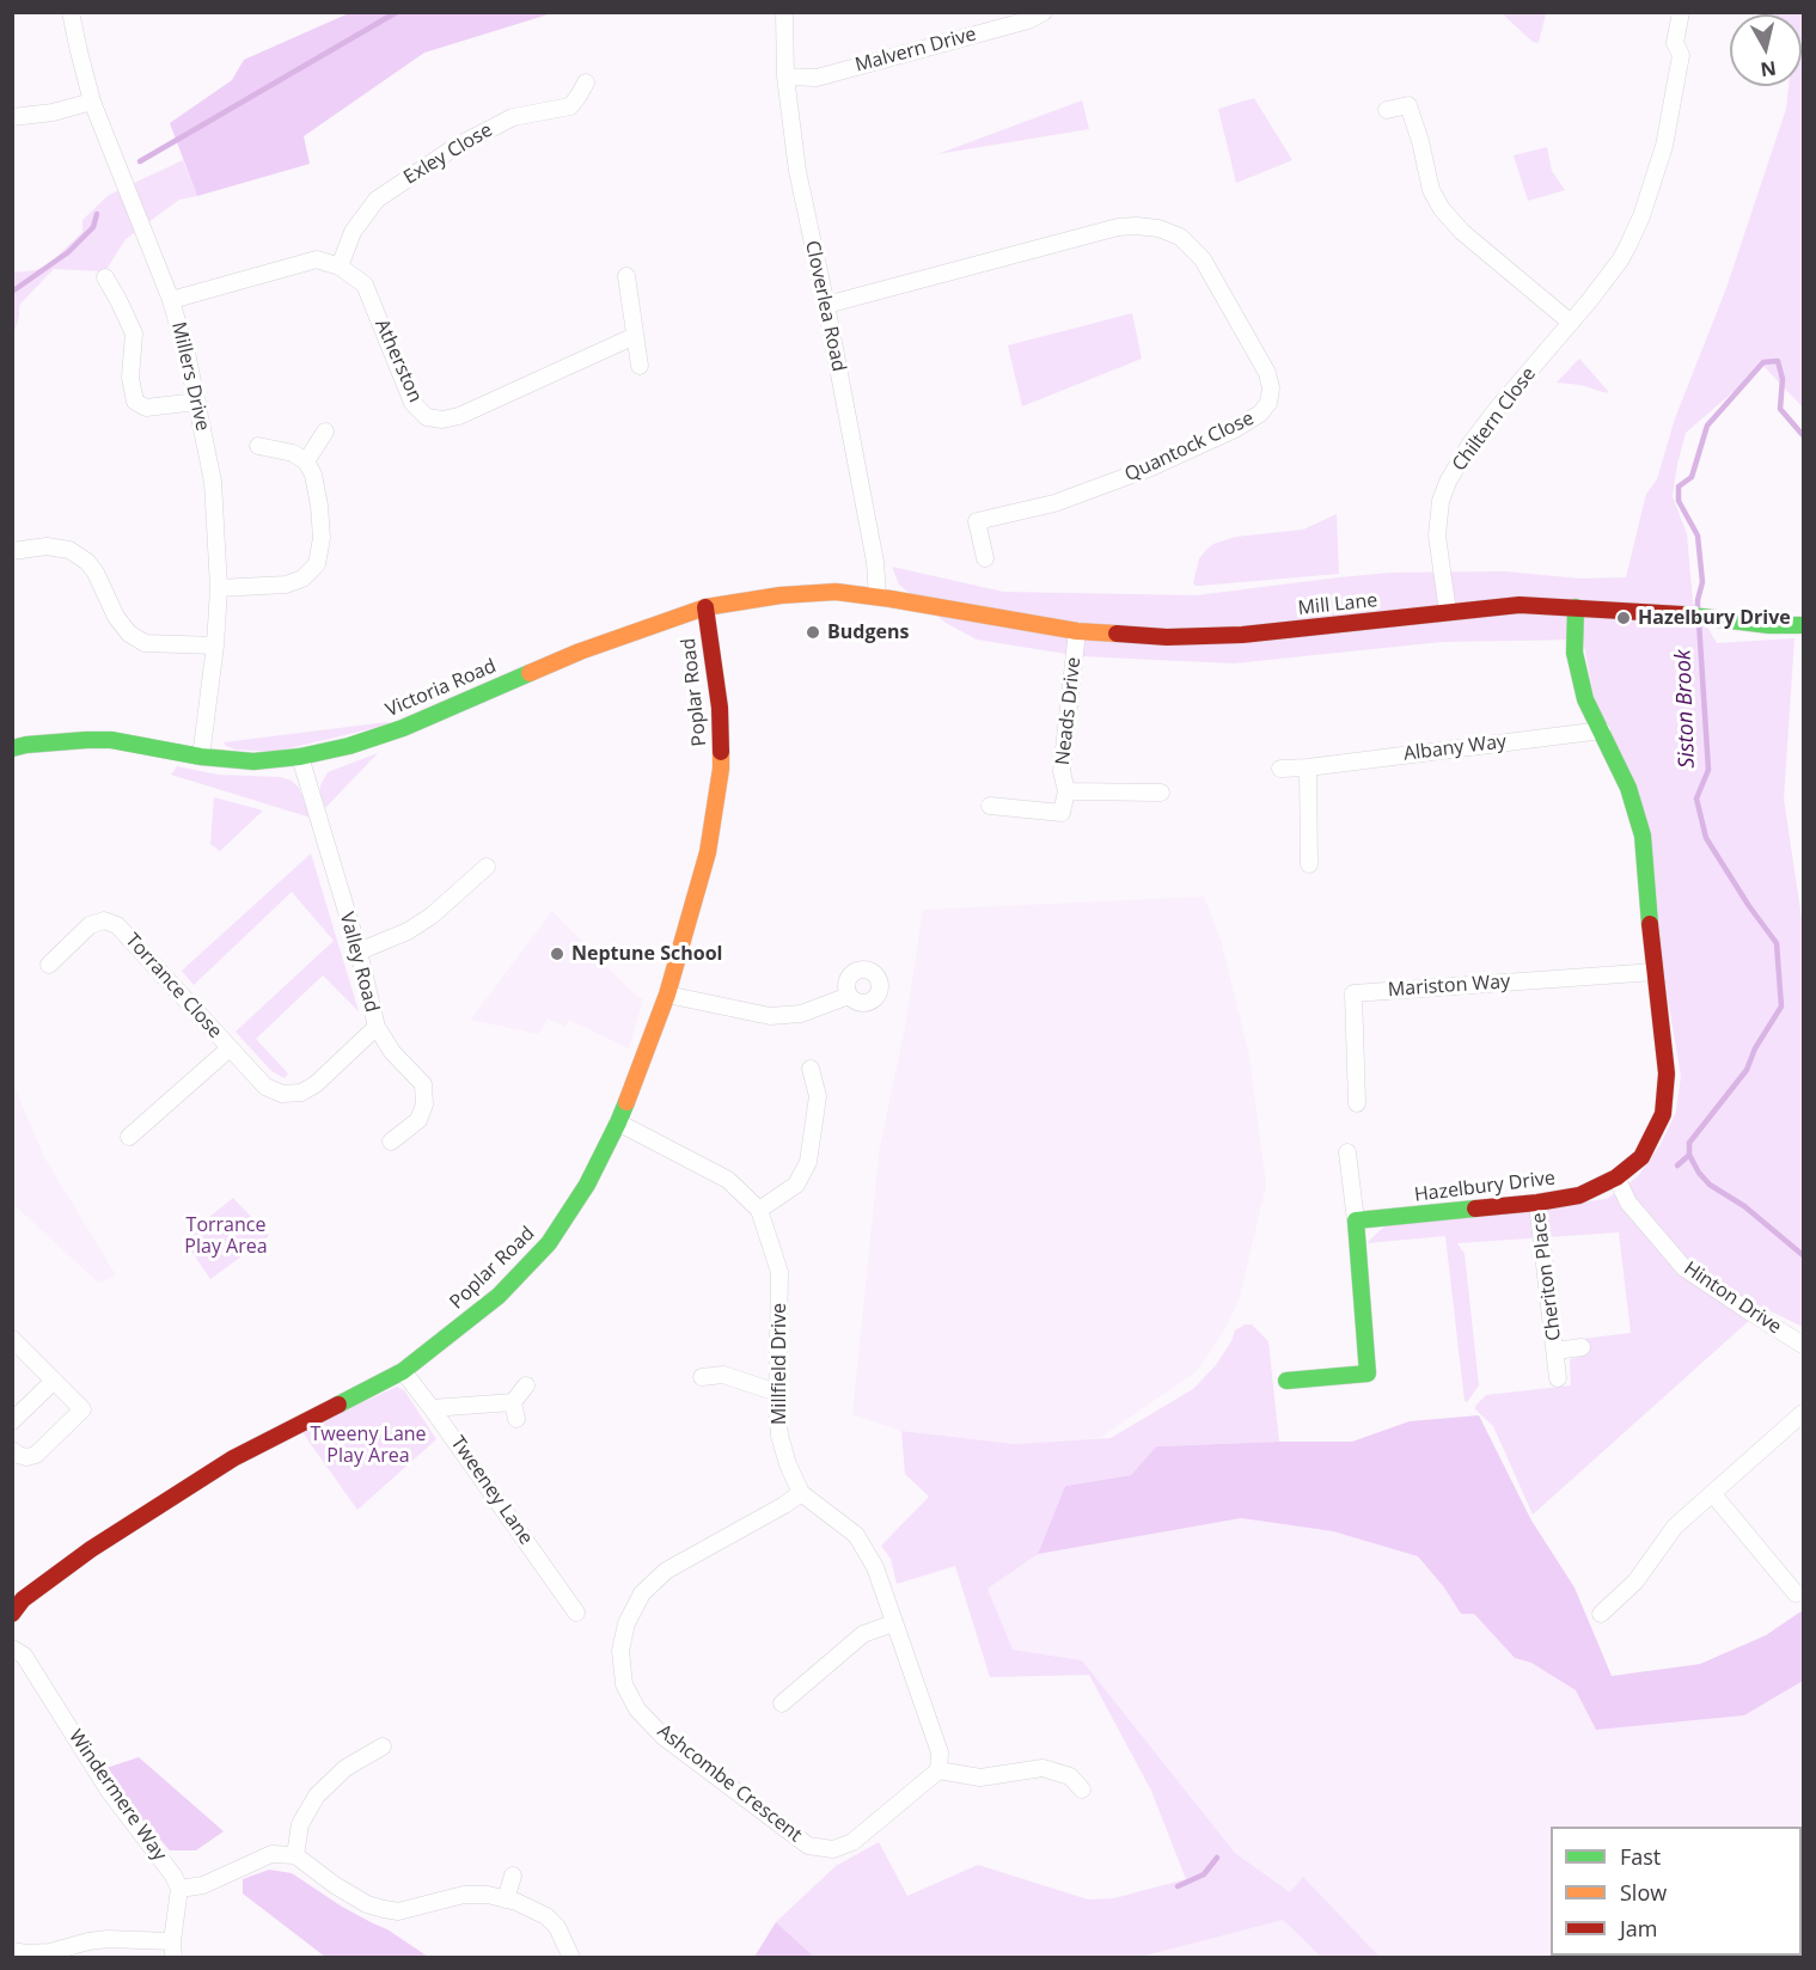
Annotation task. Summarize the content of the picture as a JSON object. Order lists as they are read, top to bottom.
{
  "streets": {
    "street": [
      "Malvern Drive",
      "Exley Close",
      "Cloverlea Road",
      "Atherston",
      "Millers Drive",
      "Chiltern Close",
      "Quantock Close",
      "Mill Lane",
      "Victoria Road",
      "Poplar Road",
      "Neads Drive",
      "Albany Way",
      "Valley Road",
      "Torrance Close",
      "Mariston Way",
      "Hazelbury Drive",
      "Cheriton Place",
      "Hinton Drive",
      "Millfield Drive",
      "Tweeney Lane",
      "Ashcombe Crescent",
      "Windermere Way"
    ]
  },
  "crossings": [
    ["Malvern Drive", "Cloverlea Road"],
    ["Exley Close", "Atherston"],
    ["Cloverlea Road", "Quantock Close"],
    ["Cloverlea Road", "Mill Lane"],
    ["Cloverlea Road", "Victoria Road"],
    ["Millers Drive", "Victoria Road"],
    ["Chiltern Close", "Mill Lane"],
    ["Mill Lane", "Victoria Road"],
    ["Mill Lane", "Neads Drive"],
    ["Mill Lane", "Hazelbury Drive"],
    ["Victoria Road", "Poplar Road"],
    ["Victoria Road", "Valley Road"],
    ["Poplar Road", "Millfield Drive"],
    ["Poplar Road", "Tweeney Lane"],
    ["Albany Way", "Hazelbury Drive"],
    ["Valley Road", "Torrance Close"],
    ["Mariston Way", "Hazelbury Drive"],
    ["Hazelbury Drive", "Cheriton Place"],
    ["Hazelbury Drive", "Hinton Drive"],
    ["Millfield Drive", "Ashcombe Crescent"]
  ],
  "water": ["Siston Brook"],
  "parks": ["Torrance Play Area", "Tweeny Lane Play Area"],
  "places": ["Hazelbury Drive", "Budgens", "Neptune School"],
  "legend": ["Fast", "Slow", "Jam"],
  "north": "bottom"
}
